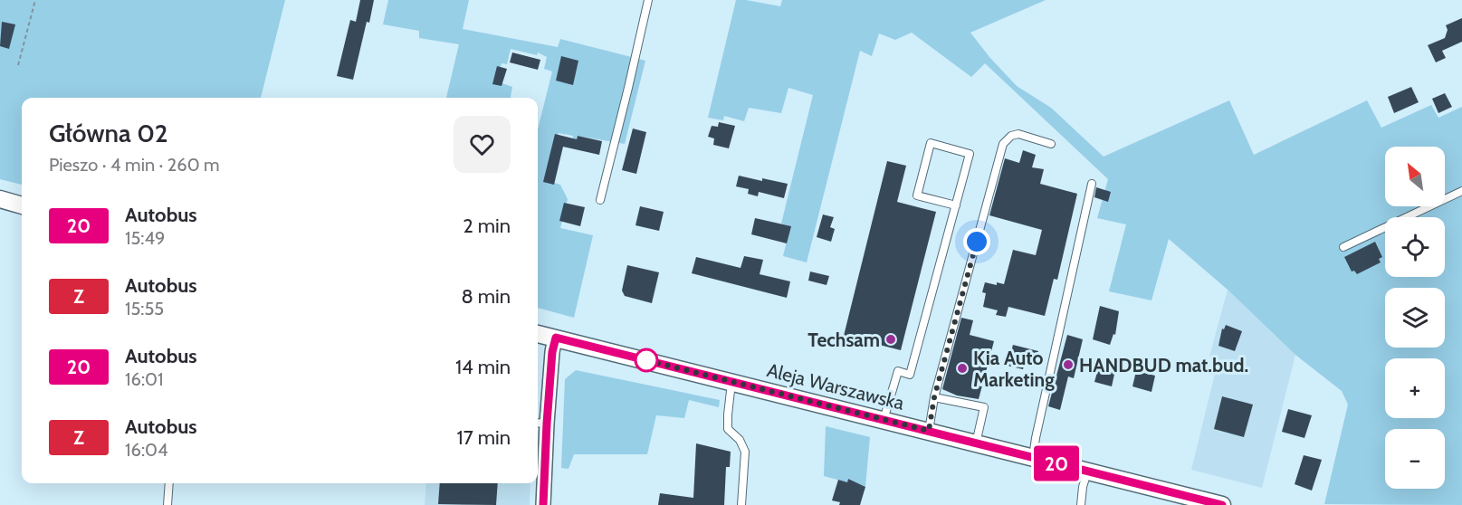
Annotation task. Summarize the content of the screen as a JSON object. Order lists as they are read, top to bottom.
{
  "streets": {
    "street": ["Aleja Warszawska"]
  },
  "places": ["Techsam", "HANDBUD mat.bud.", "Kia Auto Marketing"],
  "lines": ["bus line 20"],
  "north": "top left",
  "page": {
    "on_map": "20",
    "heading": ["Główna 02", "Pieszo · 4 min · 260 m"],
    "map_buttons": ["+", "−"],
    "list": [
      {
        "mark": "20",
        "name": "Autobus",
        "note": "15:49",
        "value": "2 min"
      },
      {
        "mark": "Z",
        "name": "Autobus",
        "note": "15:55",
        "value": "8 min"
      },
      {
        "mark": "20",
        "name": "Autobus",
        "note": "16:01",
        "value": "14 min"
      },
      {
        "mark": "Z",
        "name": "Autobus",
        "note": "16:04",
        "value": "17 min"
      }
    ]
  }
}
